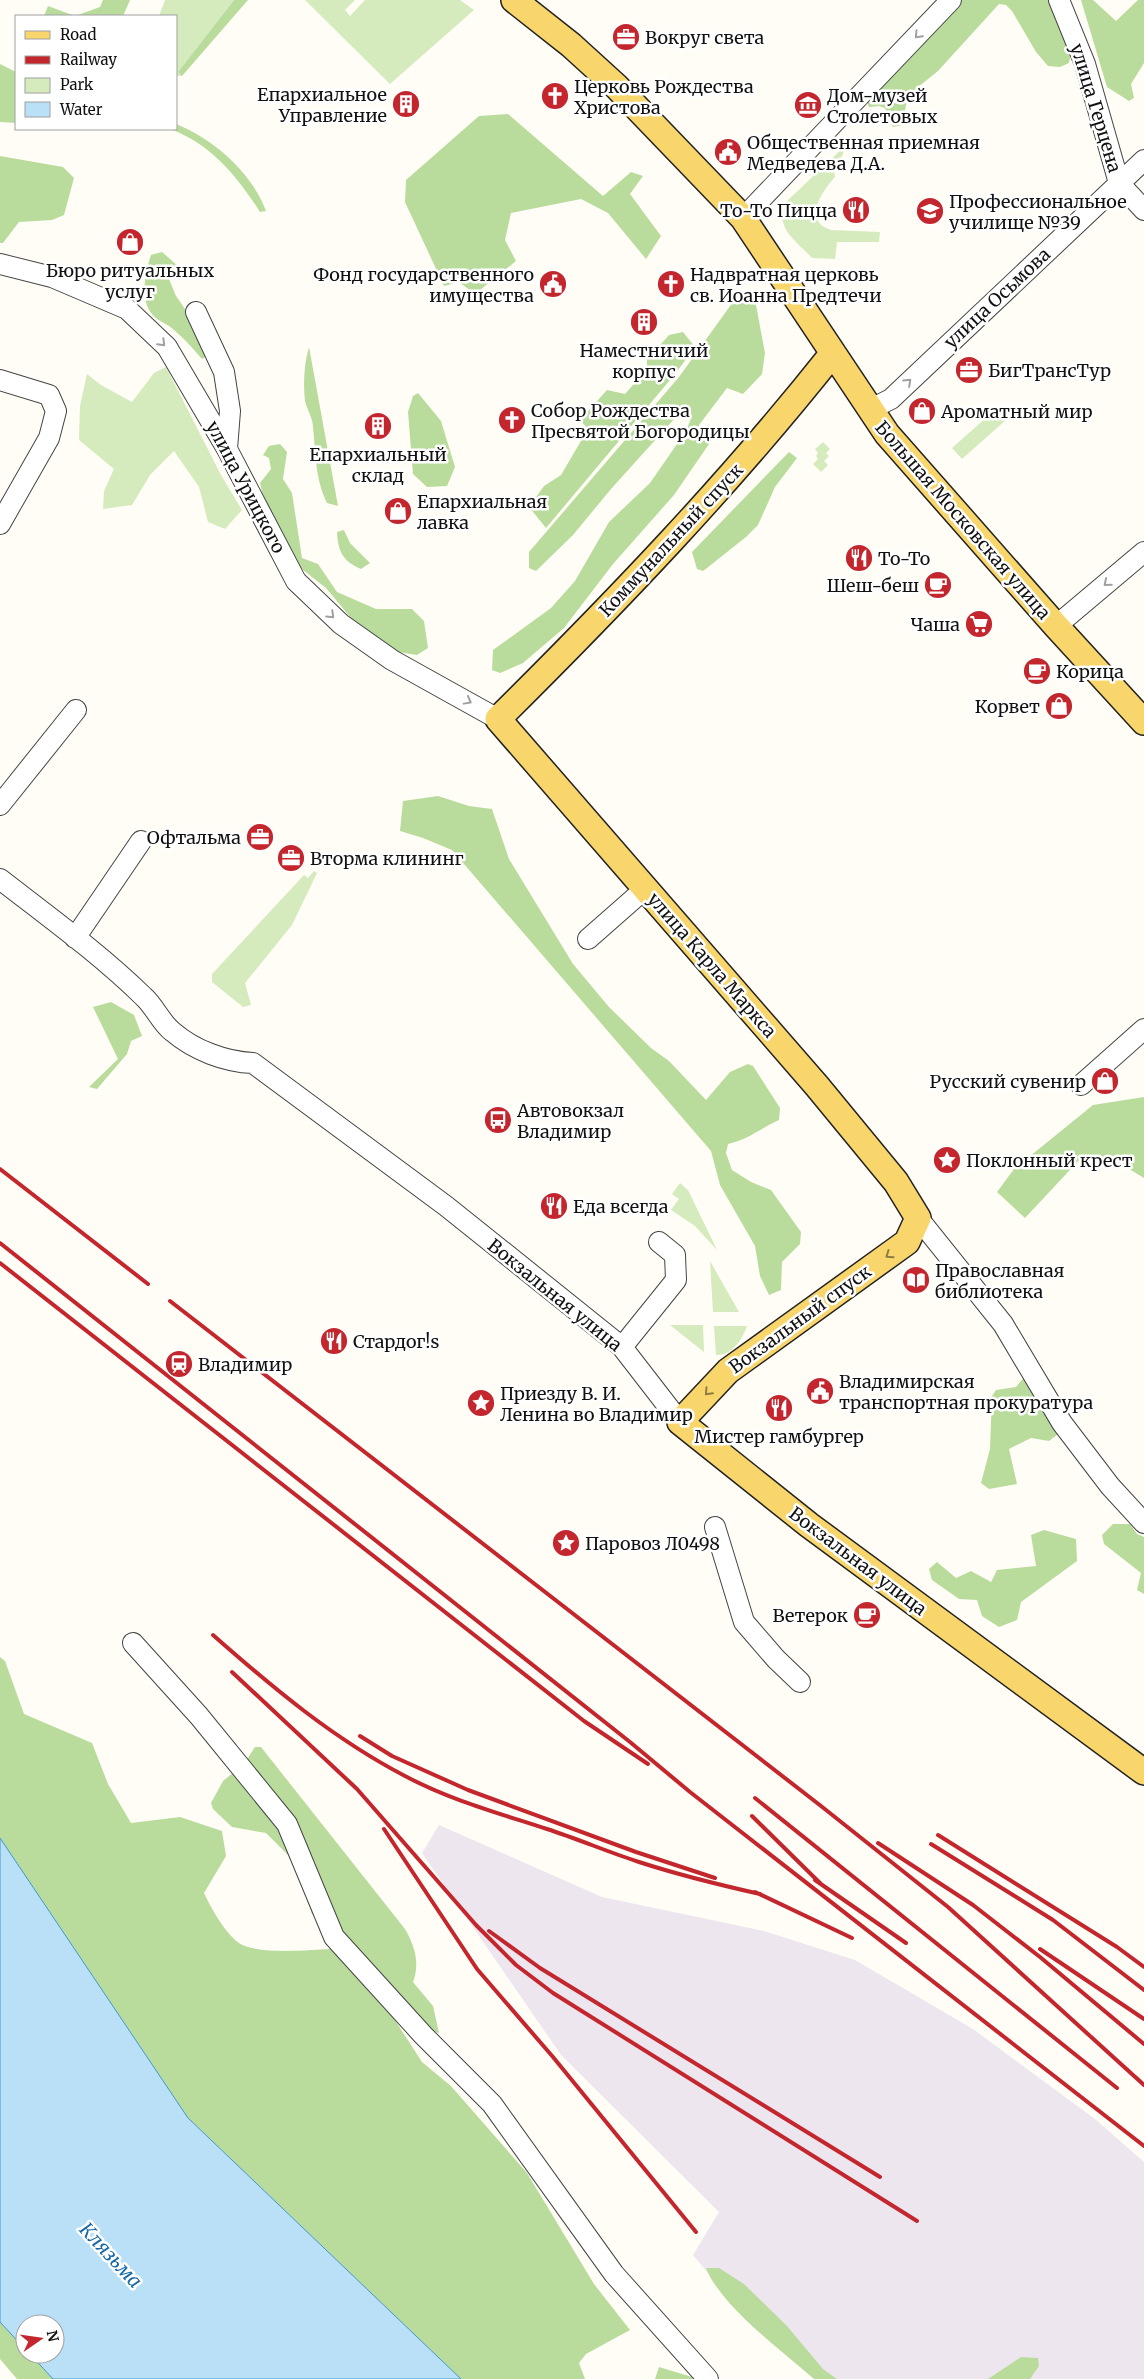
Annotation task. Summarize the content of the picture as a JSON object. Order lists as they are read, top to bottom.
{
  "streets": {
    "main road": [
      "Большая Московская улица",
      "Коммунальный спуск",
      "улица Карла Маркса",
      "Вокзальная улица",
      "Вокзальный спуск"
    ],
    "street": ["улица Герцена", "улица Осьмова", "улица Урицкого"]
  },
  "crossings": [
    ["улица Герцена", "улица Осьмова"],
    ["улица Осьмова", "Большая Московская улица"],
    ["улица Урицкого", "Коммунальный спуск"],
    ["улица Урицкого", "улица Карла Маркса"],
    ["Большая Московская улица", "Коммунальный спуск"],
    ["Коммунальный спуск", "улица Карла Маркса"],
    ["улица Карла Маркса", "Вокзальный спуск"],
    ["Вокзальная улица", "Вокзальный спуск"]
  ],
  "one_way": ["улица Осьмова", "улица Урицкого", "Вокзальный спуск"],
  "water": ["Клязьма"],
  "places": {
    "office": [
      "Вокруг света",
      "БигТрансТур",
      "Офтальма",
      "Вторма клининг"
    ],
    "church": ["Церковь Рождества Христова", "Надвратная церковь св. Иоанна Предтечи", "Собор Рождества Пресвятой Богородицы"],
    "building": ["Епархиальное Управление", "Наместничий корпус", "Епархиальный склад"],
    "museum": ["Дом-музей Столетовых"],
    "public building": ["Общественная приемная Медведева Д.А.", "Фонд государственного имущества", "Владимирская транспортная прокуратура"],
    "restaurant": [
      "То-То Пицца",
      "То-То",
      "Еда всегда",
      "Стардог!s",
      "Мистер гамбургер"
    ],
    "school or university": ["Профессиональное училище №39"],
    "shop": [
      "Бюро ритуальных услуг",
      "Ароматный мир",
      "Епархиальная лавка",
      "Корвет",
      "Русский сувенир"
    ],
    "cafe": ["Шеш-беш", "Корица", "Ветерок"],
    "supermarket": ["Чаша"],
    "bus stop": ["Автовокзал Владимир"],
    "place": ["Поклонный крест", "Приезду В. И. Ленина во Владимир", "Паровоз Л0498"],
    "library": ["Православная библиотека"],
    "station": ["Владимир"]
  },
  "legend": [
    "Road",
    "Railway",
    "Park",
    "Water"
  ],
  "north": "right"
}
